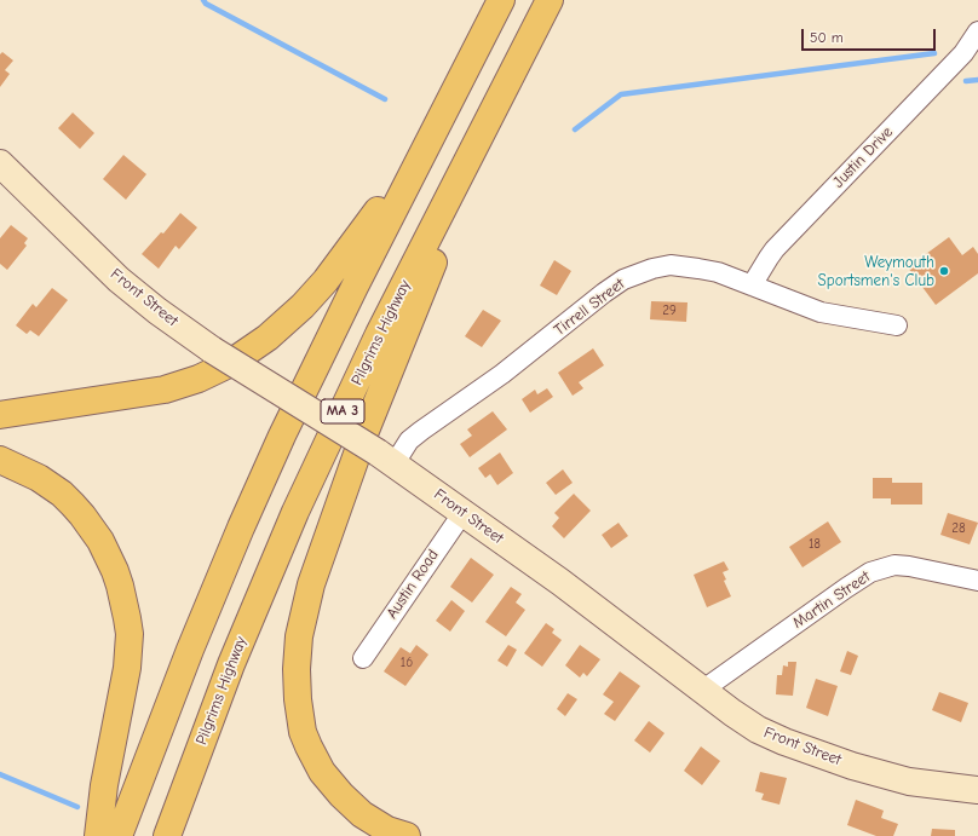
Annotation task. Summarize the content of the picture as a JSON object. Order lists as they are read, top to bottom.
{
  "streets": {
    "highway": ["Pilgrims Highway", "MA 3"],
    "street": [
      "Justin Drive",
      "Front Street",
      "Tirrell Street",
      "Austin Road",
      "Martin Street"
    ]
  },
  "crossings": [
    ["Justin Drive", "Tirrell Street"],
    ["Front Street", "Tirrell Street"],
    ["Front Street", "Austin Road"],
    ["Front Street", "Martin Street"]
  ],
  "places": ["Weymouth Sportsmen's Club"],
  "house_numbers": [
    "29",
    "28",
    "18",
    "16"
  ],
  "scale_bar": "50 m"
}
